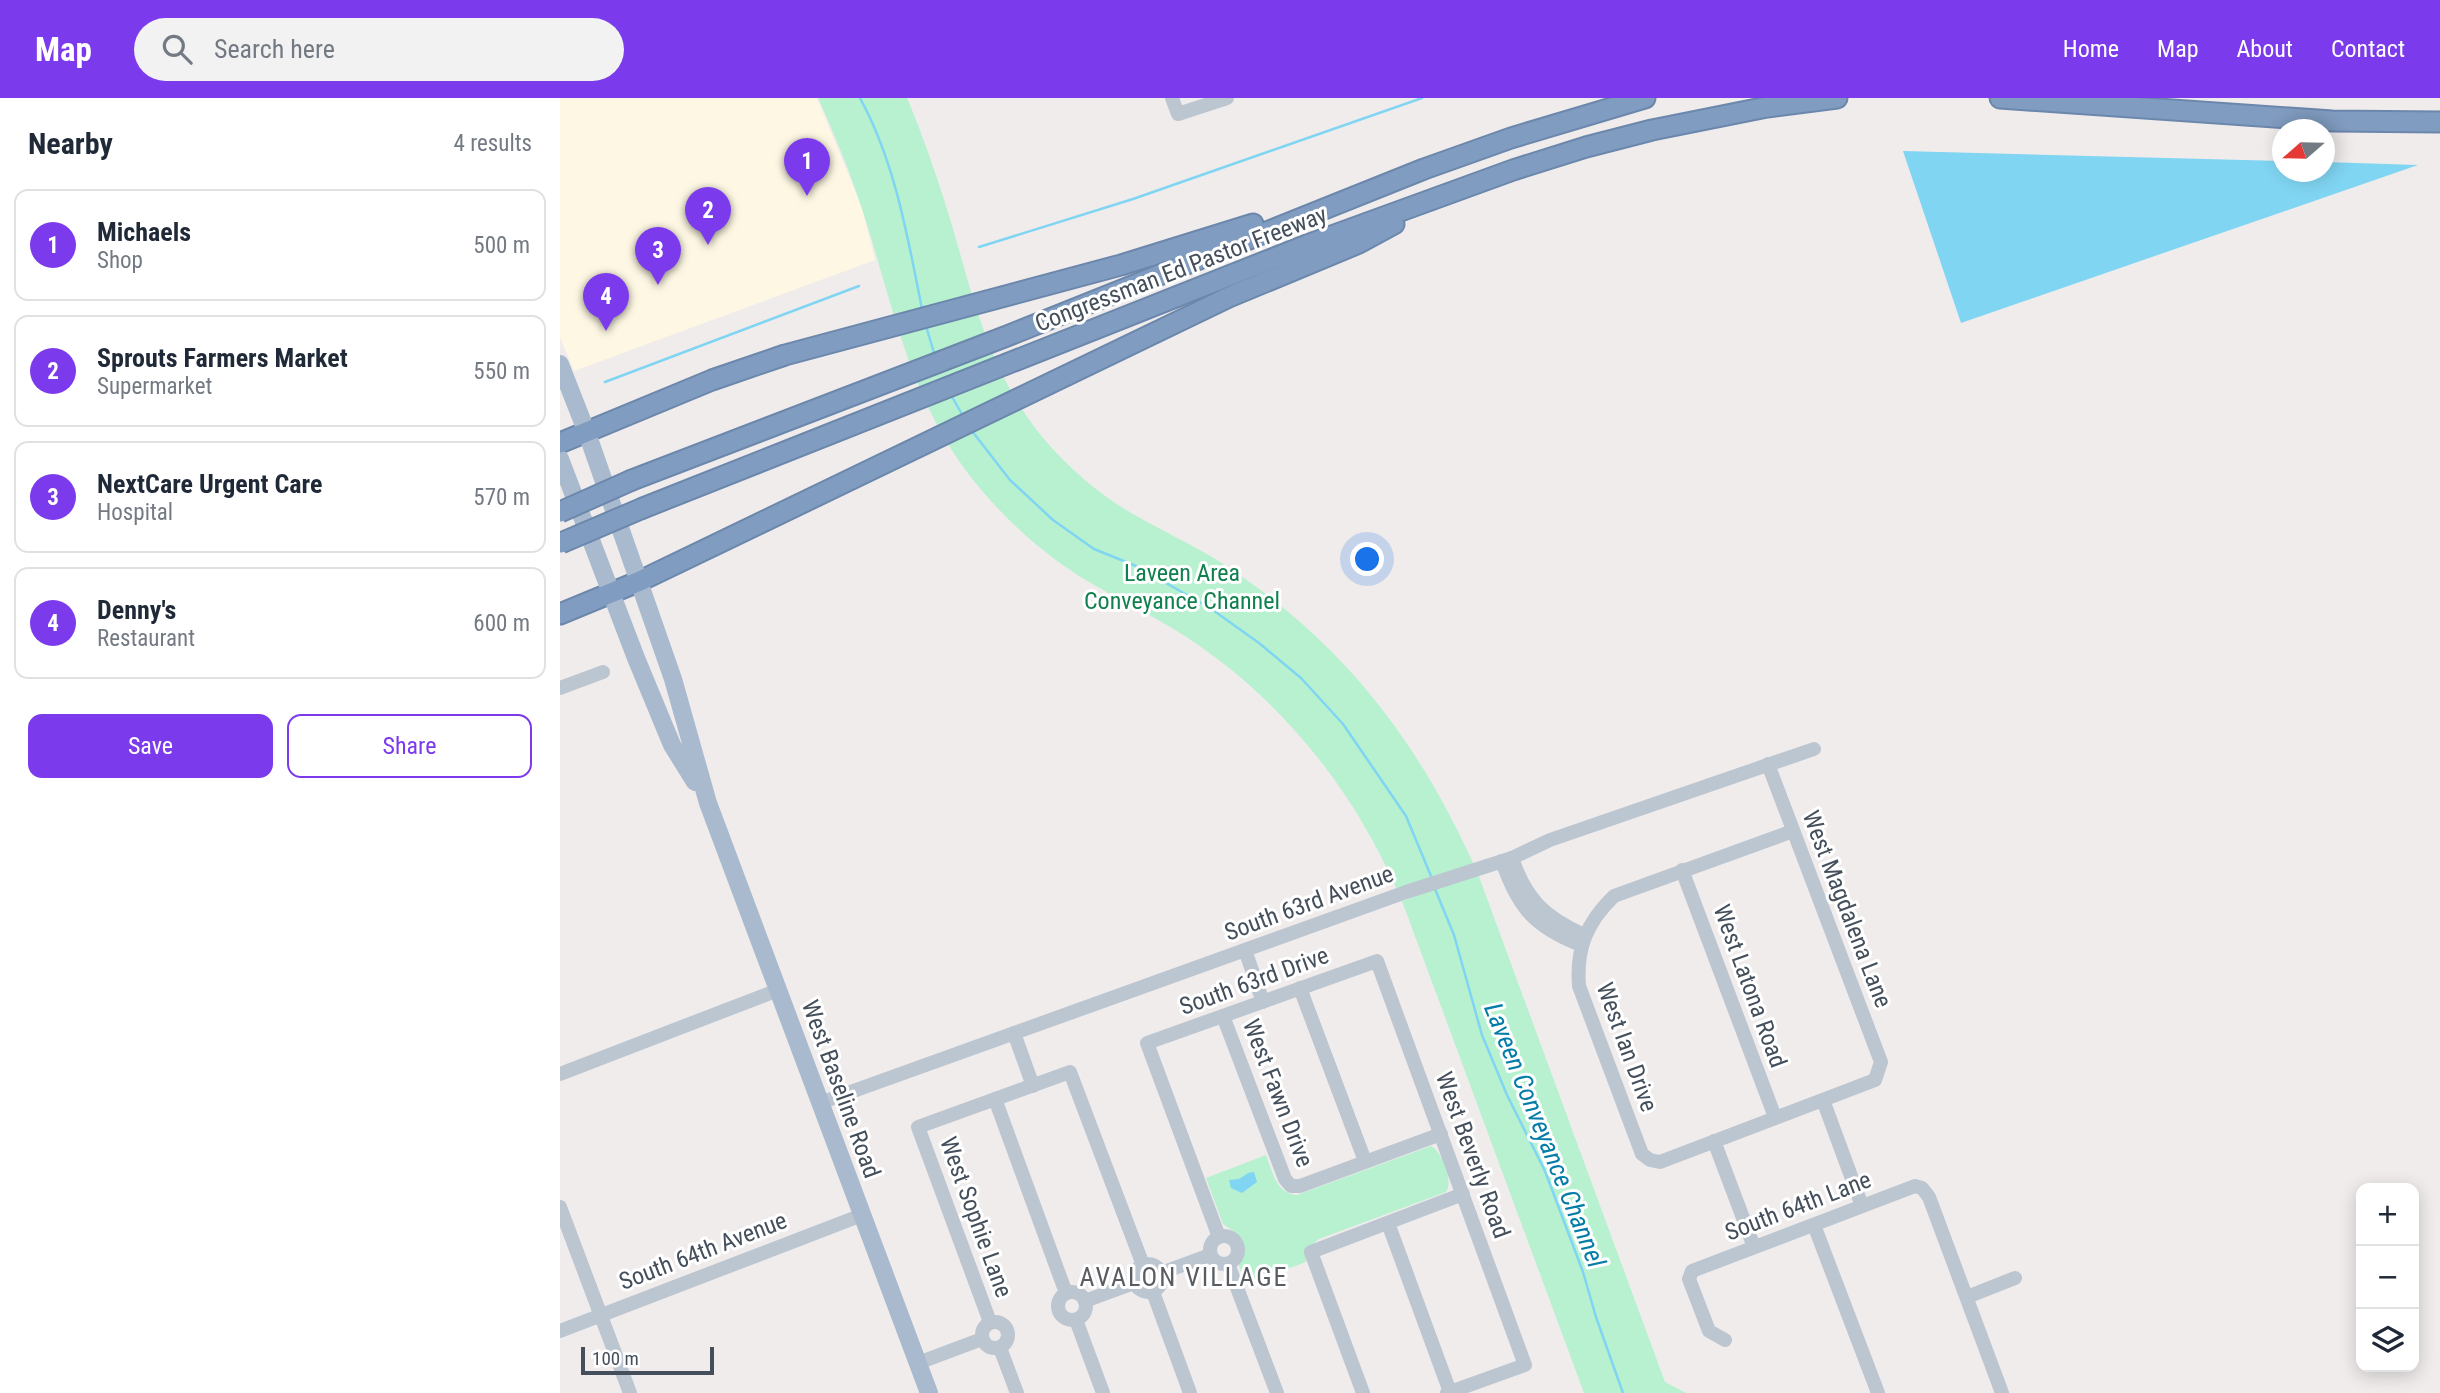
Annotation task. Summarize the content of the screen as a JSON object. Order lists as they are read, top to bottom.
{
  "streets": {
    "highway": ["Congressman Ed Pastor Freeway"],
    "main road": ["West Baseline Road"],
    "street": [
      "South 63rd Avenue",
      "West Magdalena Lane",
      "South 63rd Drive",
      "West Latona Road",
      "West Ian Drive",
      "West Fawn Drive",
      "West Beverly Road",
      "South 64th Lane",
      "West Sophie Lane",
      "South 64th Avenue"
    ]
  },
  "crossings": [
    ["South 63rd Avenue", "West Magdalena Lane"],
    ["South 63rd Avenue", "West Baseline Road"],
    ["South 63rd Drive", "West Fawn Drive"],
    ["South 63rd Drive", "West Beverly Road"],
    ["West Baseline Road", "South 64th Avenue"]
  ],
  "districts": ["AVALON VILLAGE"],
  "water": ["Laveen Conveyance Channel"],
  "parks": ["Laveen Area Conveyance Channel"],
  "scale_bar": "100 m",
  "north": "left",
  "page": {
    "header": "Map",
    "search": "Search here",
    "nav": [
      "Home",
      "Map",
      "About",
      "Contact"
    ],
    "heading": ["Nearby", "4 results"],
    "pins": [
      "1",
      "2",
      "3",
      "4"
    ],
    "list": [
      {
        "mark": "1",
        "name": "Michaels",
        "note": "Shop",
        "value": "500 m"
      },
      {
        "mark": "2",
        "name": "Sprouts Farmers Market",
        "note": "Supermarket",
        "value": "550 m"
      },
      {
        "mark": "3",
        "name": "NextCare Urgent Care",
        "note": "Hospital",
        "value": "570 m"
      },
      {
        "mark": "4",
        "name": "Denny's",
        "note": "Restaurant",
        "value": "600 m"
      }
    ],
    "buttons": ["Save", "Share"],
    "map_buttons": ["+", "−"],
    "scale": "100 m"
  }
}
